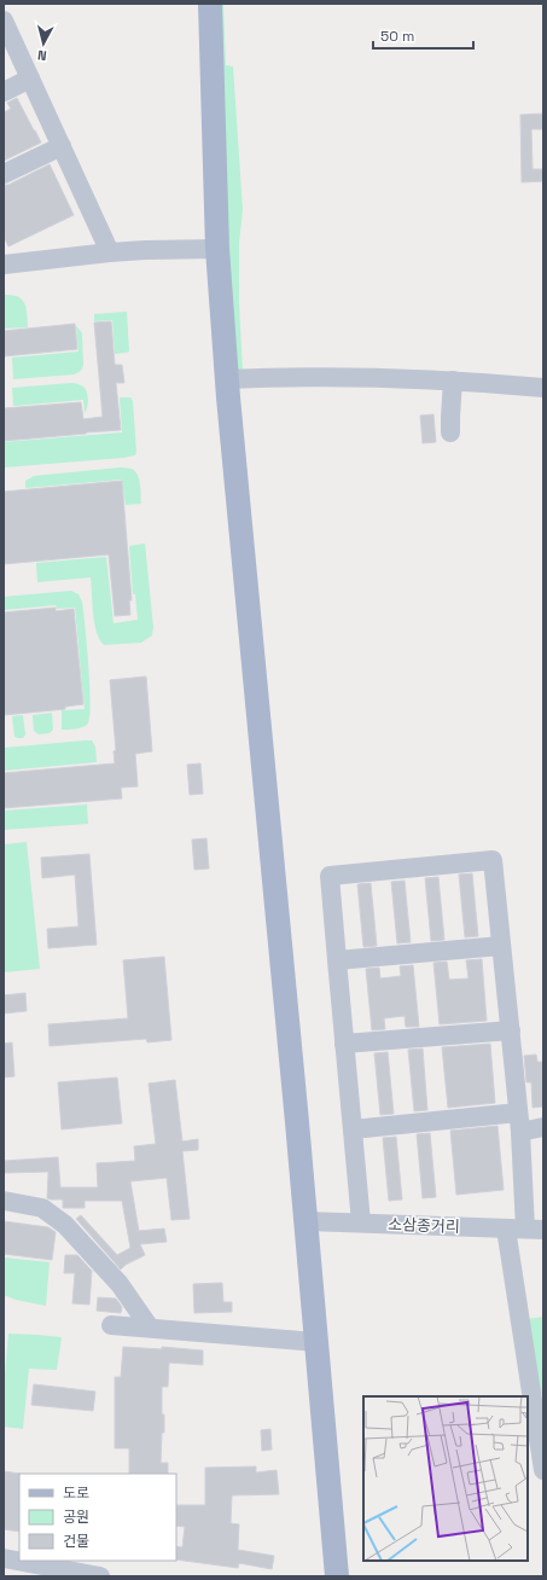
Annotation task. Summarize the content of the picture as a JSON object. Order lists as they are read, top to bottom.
{
  "streets": {
    "street": ["소삼종거리"]
  },
  "legend": ["도로", "공원", "건물"],
  "scale_bar": "50 m",
  "north": "bottom"
}
